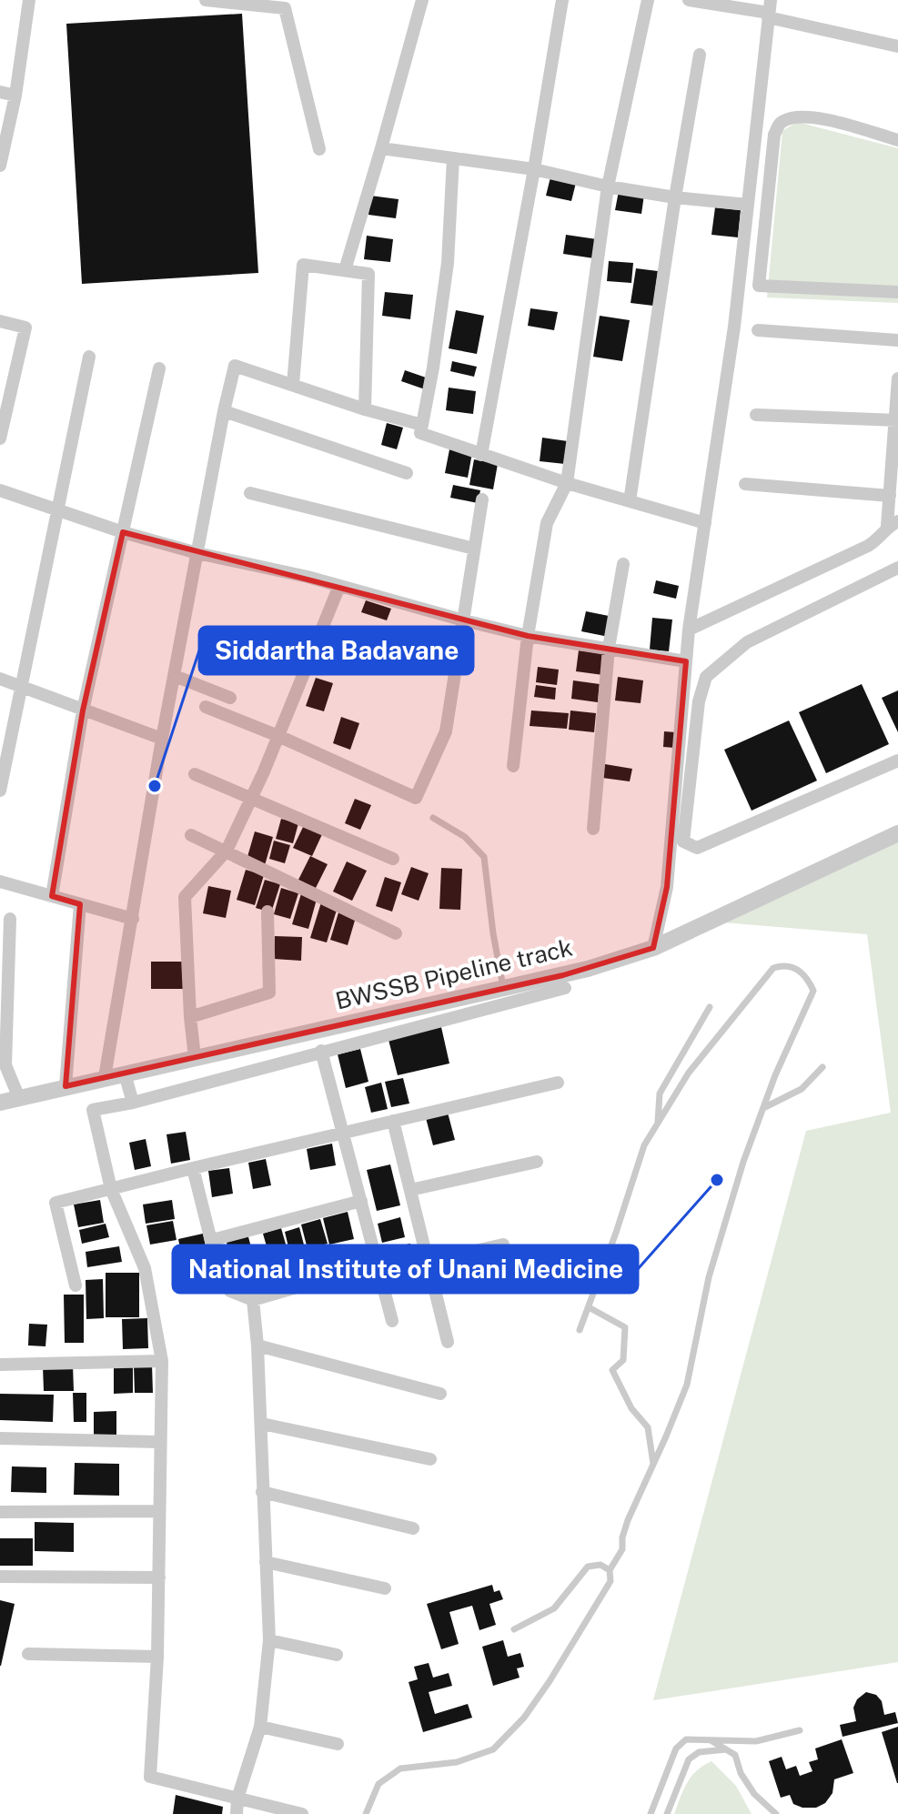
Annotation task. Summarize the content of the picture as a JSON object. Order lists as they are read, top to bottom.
{
  "streets": {
    "street": ["BWSSB Pipeline track"]
  },
  "places": ["Siddartha Badavane", "National Institute of Unani Medicine"]
}
